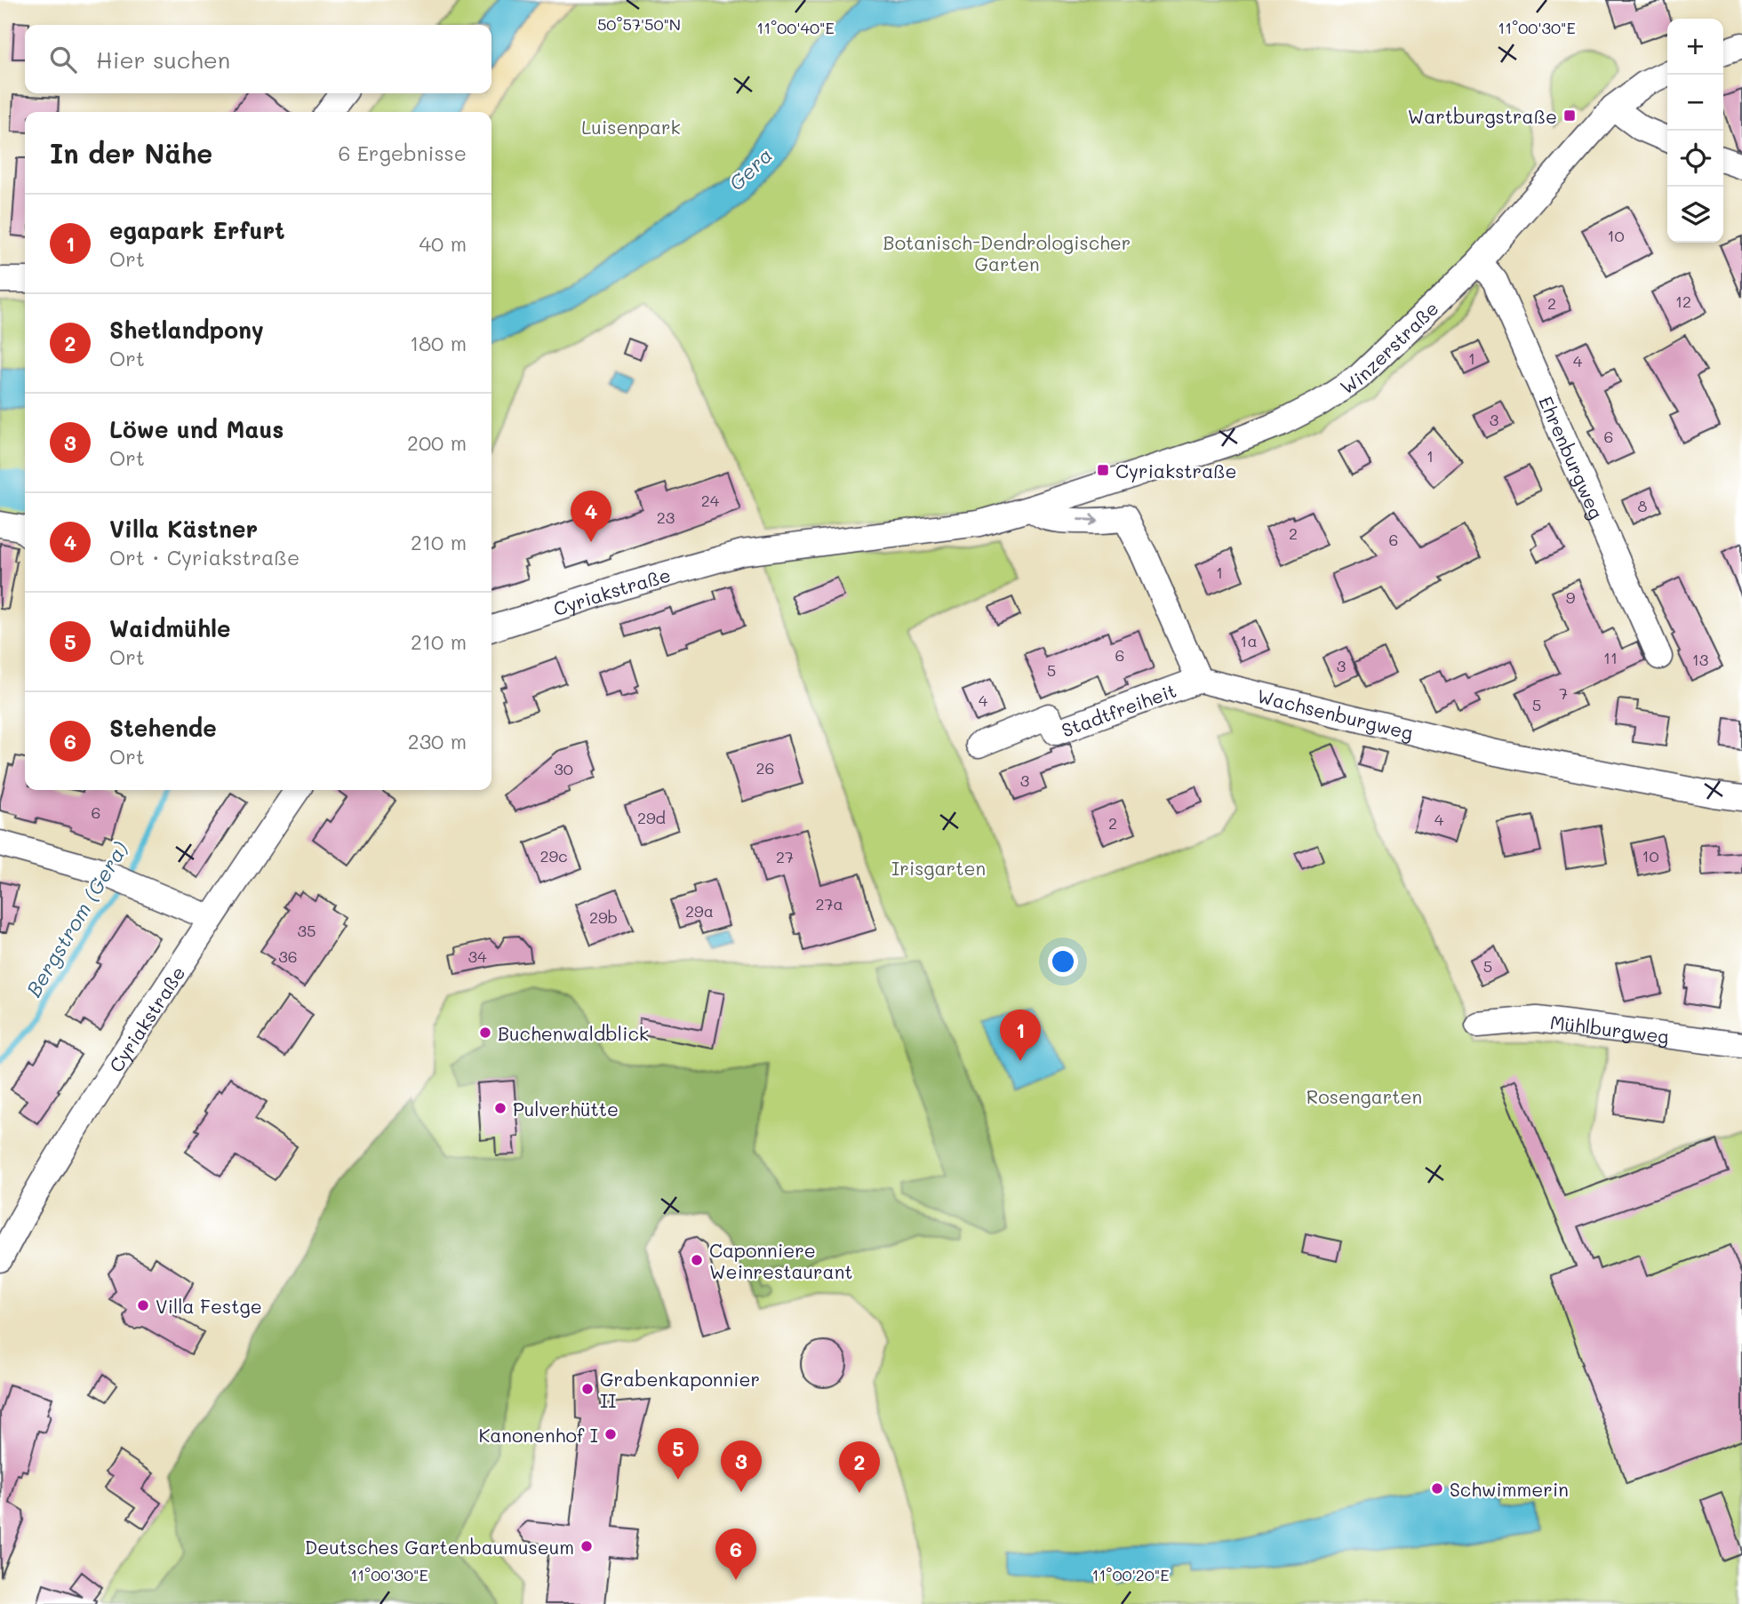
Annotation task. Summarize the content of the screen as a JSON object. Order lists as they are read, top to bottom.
{
  "streets": {
    "street": [
      "Winzerstraße",
      "Ehrenburgweg",
      "Cyriakstraße",
      "Stadtfreiheit",
      "Wachsenburgweg",
      "Mühlburgweg"
    ]
  },
  "crossings": [
    ["Winzerstraße", "Ehrenburgweg"],
    ["Winzerstraße", "Cyriakstraße"],
    ["Stadtfreiheit", "Wachsenburgweg"]
  ],
  "water": ["Gera", "Bergstrom (Gera)"],
  "parks": [
    "Luisenpark",
    "Botanisch-Dendrologischer Garten",
    "Irisgarten",
    "Rosengarten"
  ],
  "places": {
    "transit": ["Wartburgstraße", "Cyriakstraße"],
    "other": [
      "Buchenwaldblick",
      "Pulverhütte",
      "Caponniere Weinrestaurant",
      "Villa Festge",
      "Grabenkaponnier II",
      "Kanonenhof I",
      "Schwimmerin",
      "Deutsches Gartenbaumuseum"
    ]
  },
  "house_numbers": [
    "10",
    "12",
    "2",
    "1",
    "4",
    "3",
    "6",
    "1",
    "24",
    "8",
    "23",
    "2",
    "6",
    "1",
    "9",
    "1a",
    "6",
    "11",
    "13",
    "3",
    "5",
    "7",
    "4",
    "5",
    "26",
    "30",
    "3",
    "6",
    "29d",
    "4",
    "2",
    "29c",
    "10",
    "27",
    "27a",
    "29a",
    "29b",
    "35",
    "36",
    "34",
    "5"
  ],
  "page": {
    "map_buttons": ["+", "−"],
    "search": "Hier suchen",
    "heading": ["In der Nähe", "6 Ergebnisse"],
    "list": [
      {
        "mark": "1",
        "name": "egapark Erfurt",
        "note": "Ort",
        "value": "40 m"
      },
      {
        "mark": "2",
        "name": "Shetlandpony",
        "note": "Ort",
        "value": "180 m"
      },
      {
        "mark": "3",
        "name": "Löwe und Maus",
        "note": "Ort",
        "value": "200 m"
      },
      {
        "mark": "4",
        "name": "Villa Kästner",
        "note": "Ort · Cyriakstraße",
        "value": "210 m"
      },
      {
        "mark": "5",
        "name": "Waidmühle",
        "note": "Ort",
        "value": "210 m"
      },
      {
        "mark": "6",
        "name": "Stehende",
        "note": "Ort",
        "value": "230 m"
      }
    ],
    "pins": [
      "4",
      "1",
      "5",
      "3",
      "2",
      "6"
    ]
  },
  "coordinates": [
    "50°57'50\"N",
    "11°00'40\"E",
    "11°00'30\"E",
    "11°00'20\"E"
  ]
}
